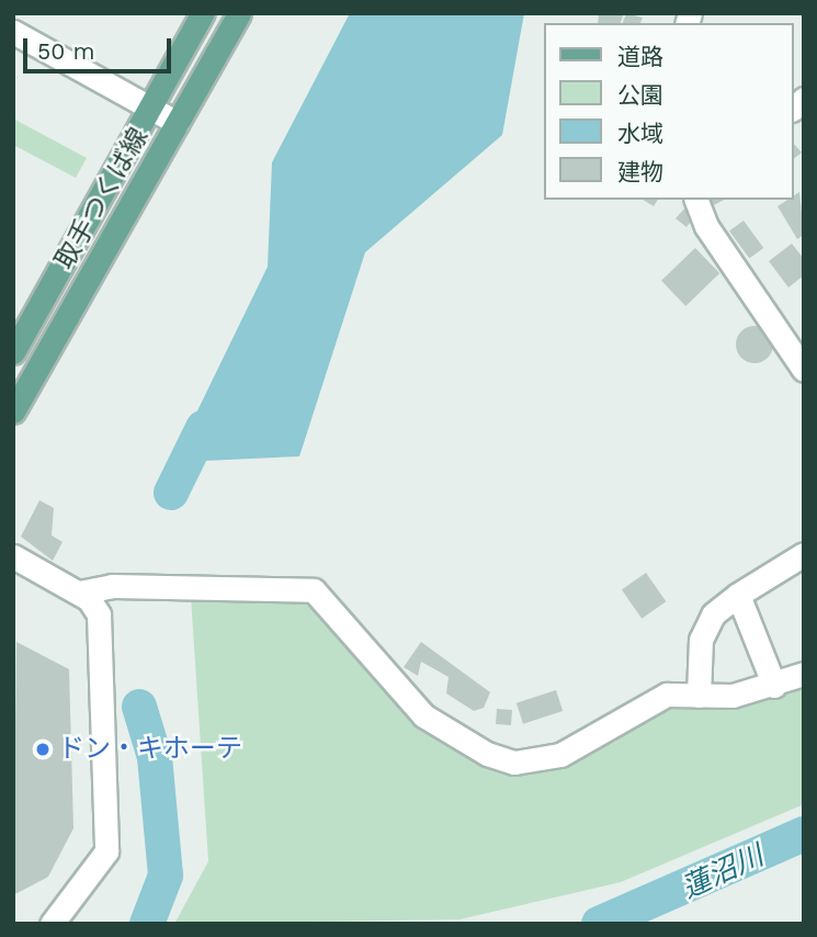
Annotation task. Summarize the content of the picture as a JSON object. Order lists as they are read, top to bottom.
{
  "streets": {
    "main road": ["取手つくば線"]
  },
  "water": ["蓮沼川"],
  "places": ["ドン・キホーテ"],
  "legend": [
    "道路",
    "公園",
    "水域",
    "建物"
  ],
  "scale_bar": "50 m"
}
